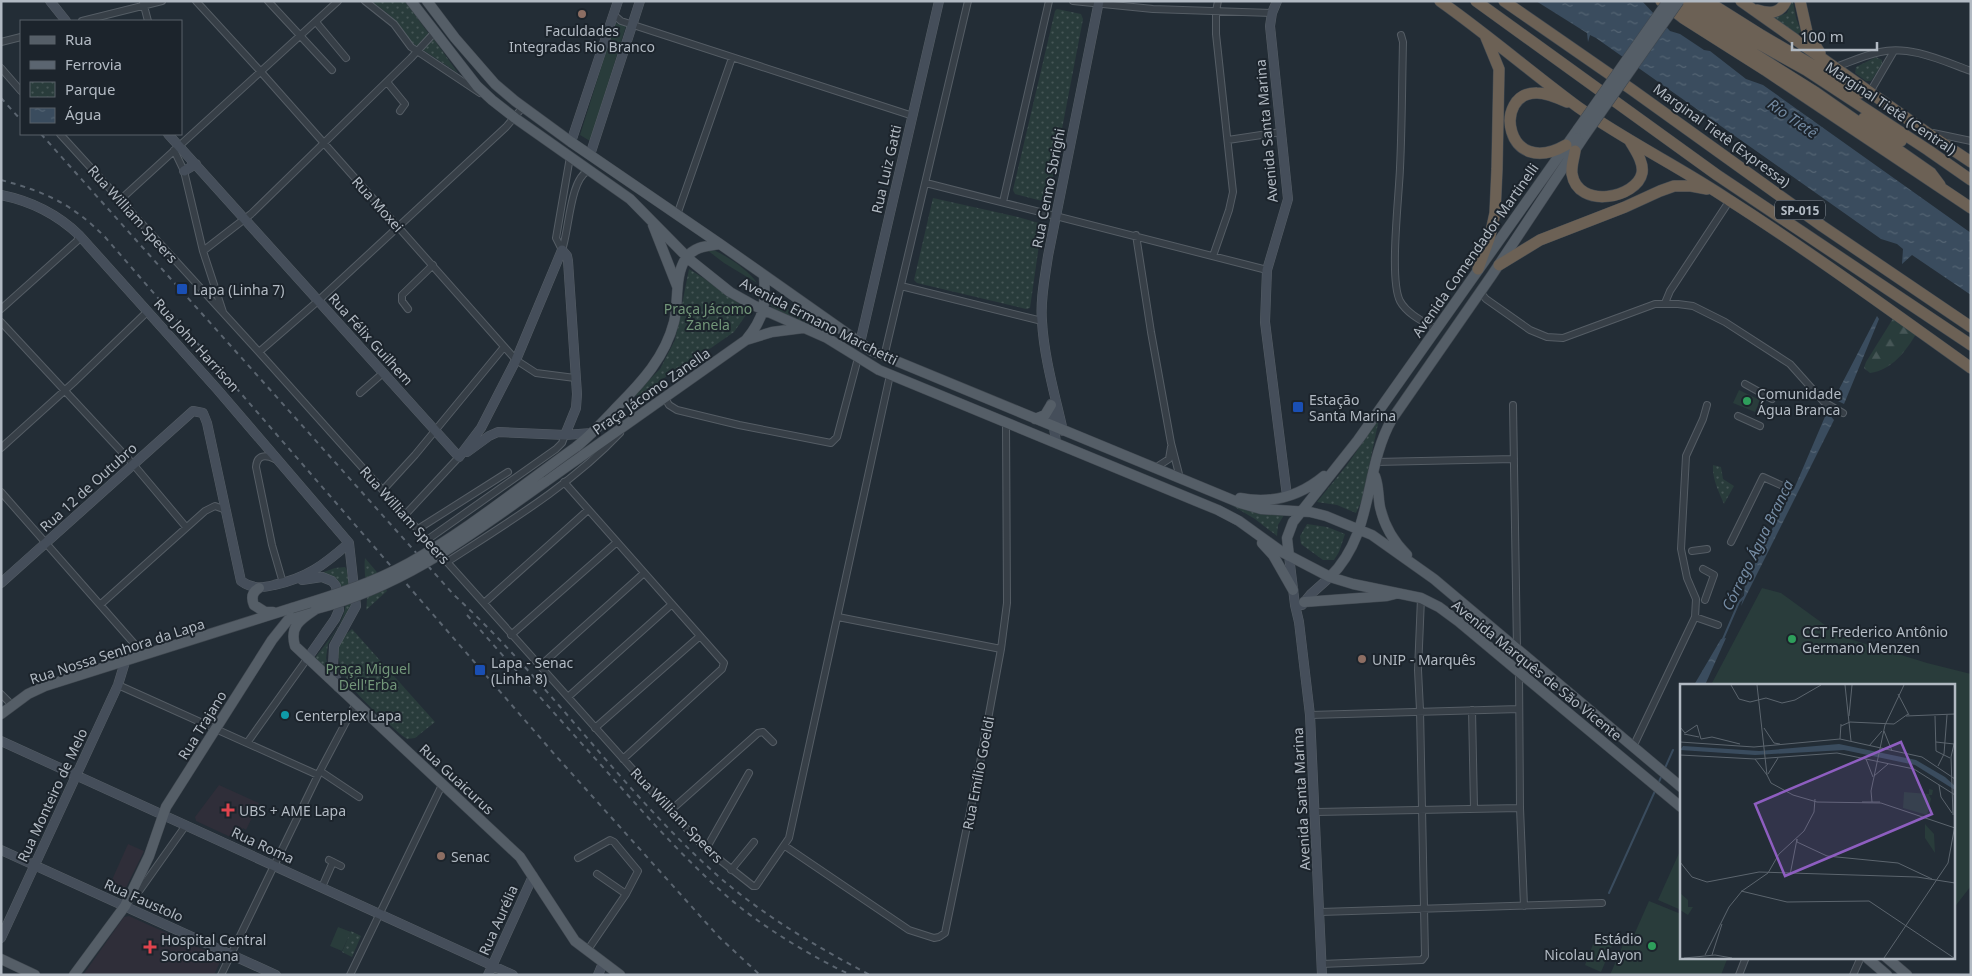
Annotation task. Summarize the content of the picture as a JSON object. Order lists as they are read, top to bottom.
{
  "streets": {
    "highway": ["Marginal Tietê (Central)", "Marginal Tietê (Expressa)", "SP-015"],
    "main road": [
      "Avenida Comendador Martinelli",
      "Avenida Ermano Marchetti",
      "Praça Jácomo Zanella",
      "Rua Nossa Senhora da Lapa",
      "Avenida Marquês de São Vicente",
      "Rua Trajano",
      "Rua Guaicurus"
    ],
    "street": [
      "Avenida Santa Marina",
      "Rua Luiz Gatti",
      "Rua Cenno Sbrighi",
      "Rua Moxei",
      "Rua William Speers",
      "Rua Félix Guilhem",
      "Rua John Harrison",
      "Rua 12 de Outubro",
      "Rua Emílio Goeldi",
      "Rua Monteiro de Melo",
      "Rua Roma",
      "Rua Faustolo",
      "Rua Aurélia"
    ]
  },
  "crossings": [
    ["Marginal Tietê (Central)", "Avenida Comendador Martinelli"],
    ["Avenida Santa Marina", "Avenida Comendador Martinelli"],
    ["Avenida Santa Marina", "Avenida Ermano Marchetti"],
    ["Rua Luiz Gatti", "Avenida Ermano Marchetti"],
    ["Rua Cenno Sbrighi", "Avenida Ermano Marchetti"],
    ["Rua William Speers", "Rua Emílio Goeldi"],
    ["Avenida Comendador Martinelli", "Avenida Ermano Marchetti"],
    ["Avenida Comendador Martinelli", "Avenida Marquês de São Vicente"],
    ["Avenida Ermano Marchetti", "Praça Jácomo Zanella"],
    ["Avenida Ermano Marchetti", "Avenida Marquês de São Vicente"],
    ["Avenida Ermano Marchetti", "Rua Emílio Goeldi"],
    ["Praça Jácomo Zanella", "Rua Nossa Senhora da Lapa"],
    ["Praça Jácomo Zanella", "Rua Trajano"],
    ["Praça Jácomo Zanella", "Rua Guaicurus"],
    ["Rua Nossa Senhora da Lapa", "Rua Monteiro de Melo"],
    ["Rua Trajano", "Rua Guaicurus"],
    ["Rua Trajano", "Rua Roma"],
    ["Rua Trajano", "Rua Faustolo"],
    ["Rua Guaicurus", "Rua Aurélia"],
    ["Rua Monteiro de Melo", "Rua Roma"],
    ["Rua Monteiro de Melo", "Rua Faustolo"],
    ["Rua Roma", "Rua Aurélia"]
  ],
  "water": ["Rio Tietê", "Córrego Água Branca"],
  "parks": ["Praça Jácomo Zanela", "Praça Miguel Dell'Erba"],
  "places": {
    "other": [
      "Faculdades Integradas Rio Branco",
      "Comunidade Água Branca",
      "CCT Frederico Antônio Germano Menzen",
      "UNIP - Marquês",
      "Centerplex Lapa",
      "Senac",
      "Estádio Nicolau Alayon"
    ],
    "transit": ["Lapa (Linha 7)", "Estação Santa Marina", "Lapa - Senac (Linha 8)"],
    "health": ["UBS + AME Lapa", "Hospital Central Sorocabana"]
  },
  "legend": [
    "Rua",
    "Ferrovia",
    "Parque",
    "Água"
  ],
  "scale_bar": "100 m"
}
